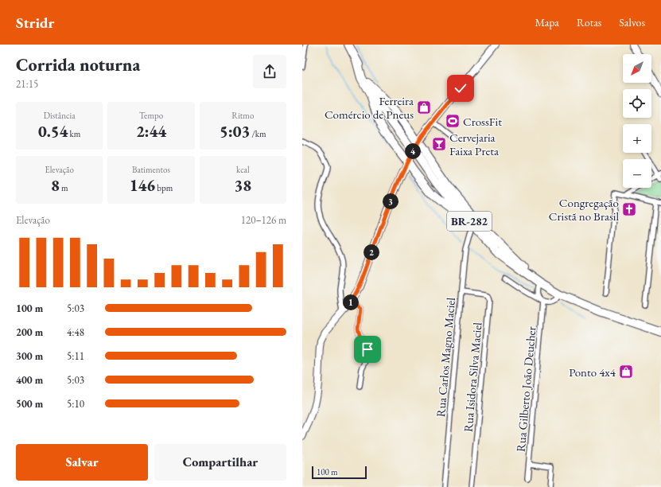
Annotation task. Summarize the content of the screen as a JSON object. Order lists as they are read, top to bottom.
{
  "streets": {
    "highway": ["BR-282"],
    "street": ["Rua Carlos Magno Maciel", "Rua Isidora Silva Maciel", "Rua Gilberto João Deucher"]
  },
  "crossings": [
    ["Rua Carlos Magno Maciel", "Rua Isidora Silva Maciel"]
  ],
  "places": {
    "shop": ["Ferreira Comércio de Pneus", "Ponto 4x4"],
    "sports": ["CrossFit"],
    "bar": ["Cervejaria Faixa Preta"],
    "church": ["Congregação Cristã no Brasil"]
  },
  "scale_bar": "100 m",
  "north": "bottom left",
  "page": {
    "header": "Stridr",
    "nav": ["Mapa", "Rotas", "Salvos"],
    "heading": ["Corrida noturna", "21:15"],
    "map_buttons": ["+", "−"],
    "stats": [
      ["Distância", "0.54 km"],
      ["Tempo", "2:44"],
      ["Ritmo", "5:03 /km"],
      ["Elevação", "8 m"],
      ["Batimentos", "146 bpm"],
      ["kcal", "38"]
    ],
    "pins": [
      "4",
      "3",
      "2",
      "1"
    ],
    "chart": ["Elevação", "120–126 m"],
    "list": [
      {
        "name": "100 m",
        "note": "5:03"
      },
      {
        "name": "200 m",
        "note": "4:48"
      },
      {
        "name": "300 m",
        "note": "5:11"
      },
      {
        "name": "400 m",
        "note": "5:03"
      },
      {
        "name": "500 m",
        "note": "5:10"
      }
    ],
    "buttons": ["Salvar", "Compartilhar"],
    "scale": "100 m"
  }
}
